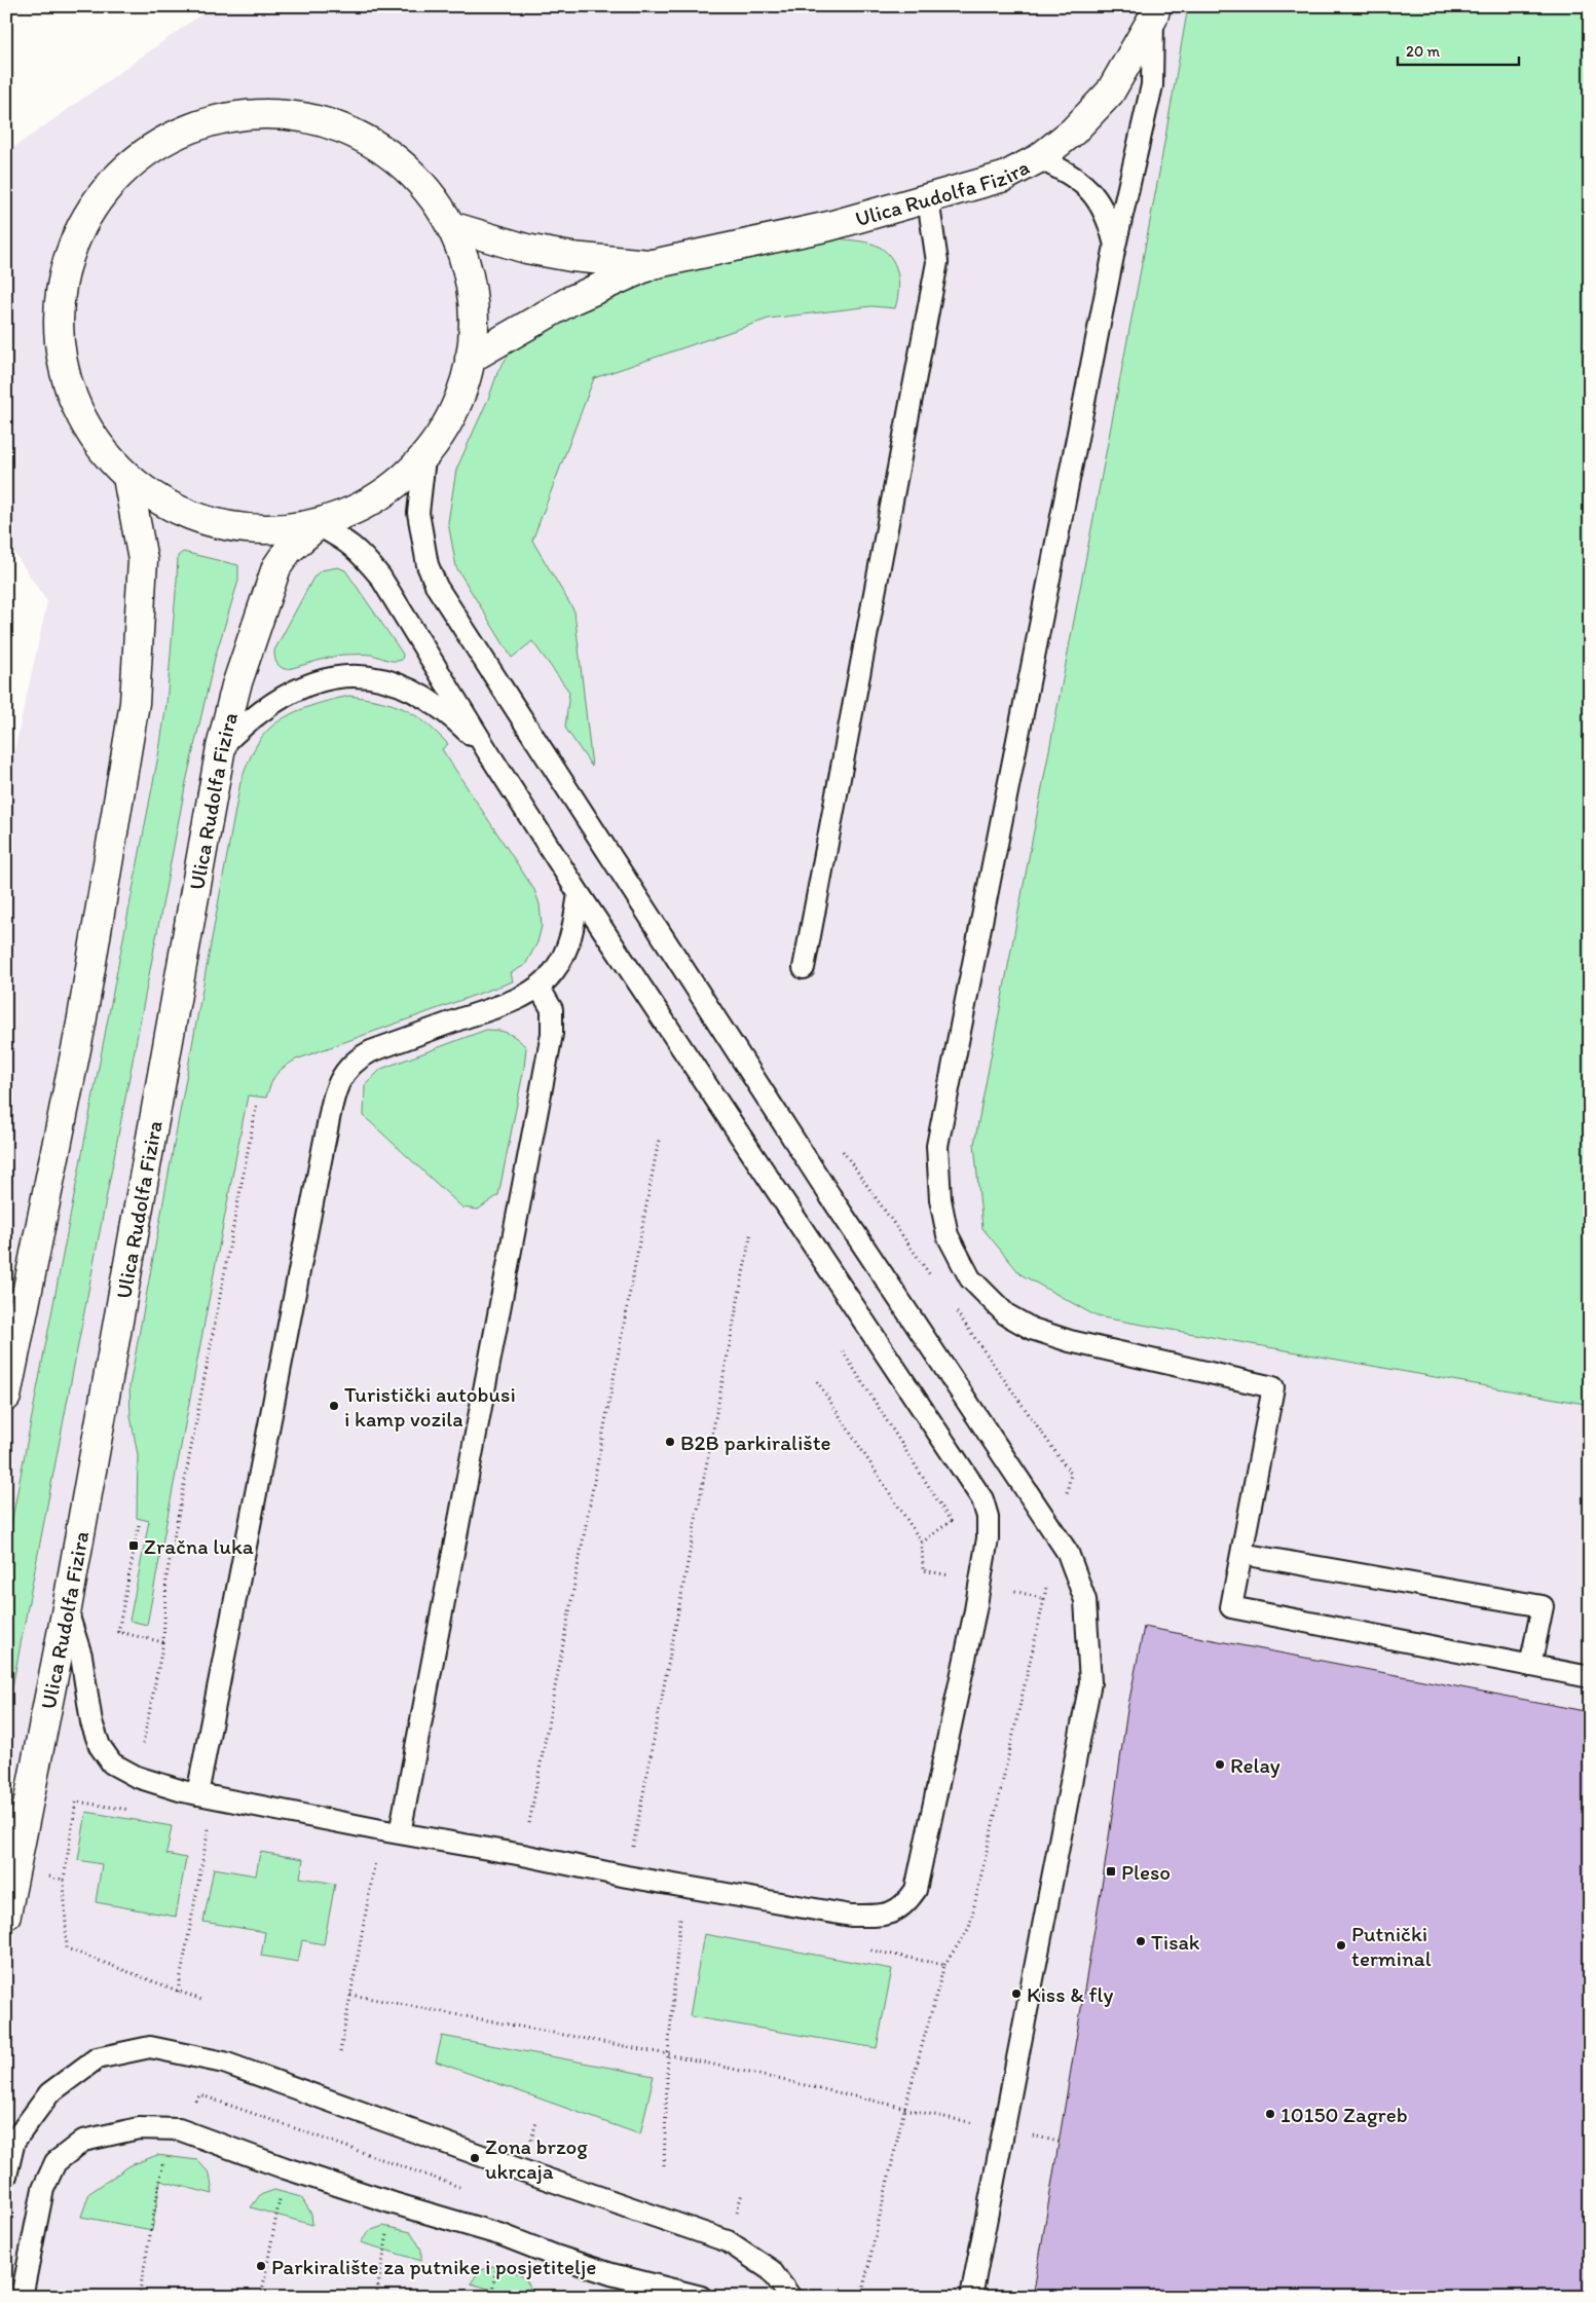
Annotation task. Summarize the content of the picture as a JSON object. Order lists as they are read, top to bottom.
{
  "streets": {
    "street": ["Ulica Rudolfa Fizira"]
  },
  "places": {
    "other": [
      "Turistički autobusi i kamp vozila",
      "B2B parkiralište",
      "Relay",
      "Tisak",
      "Putnički terminal",
      "Kiss & fly",
      "10150 Zagreb",
      "Zona brzog ukrcaja",
      "Parkiralište za putnike i posjetitelje"
    ],
    "transit": ["Zračna luka", "Pleso"]
  },
  "scale_bar": "20 m"
}
